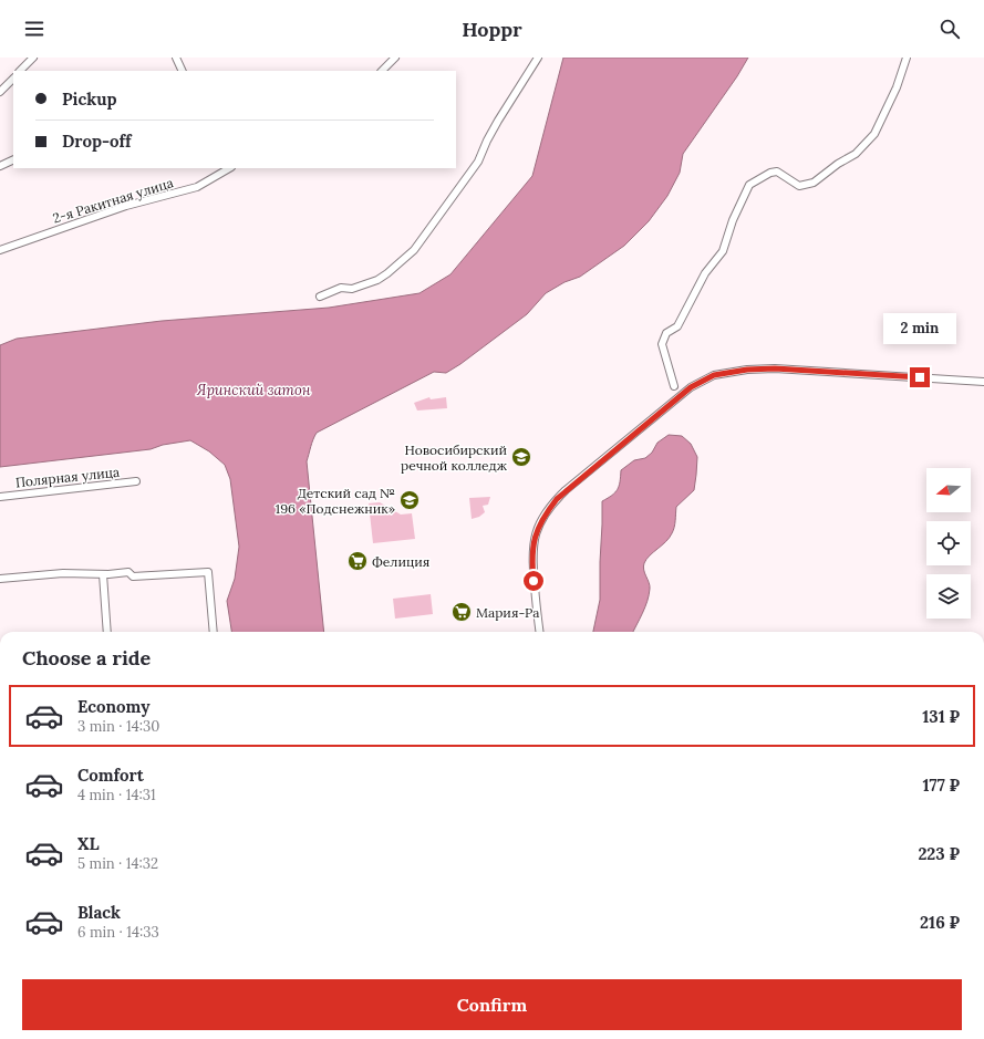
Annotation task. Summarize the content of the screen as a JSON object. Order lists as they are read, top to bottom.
{
  "streets": {
    "street": ["2-я Ракитная улица", "Полярная улица"]
  },
  "water": ["Яринский затон"],
  "places": {
    "school or university": ["Новосибирский речной колледж", "Детский сад № 196 «Подснежник»"],
    "supermarket": ["Фелиция", "Мария-Ра"]
  },
  "north": "left",
  "page": {
    "header": "Hoppr",
    "banner": ["Pickup", "Drop-off"],
    "bubble": "2 min",
    "heading": "Choose a ride",
    "list": [
      {
        "name": "Economy",
        "note": "3 min · 14:30",
        "value": "131 ₽"
      },
      {
        "name": "Comfort",
        "note": "4 min · 14:31",
        "value": "177 ₽"
      },
      {
        "name": "XL",
        "note": "5 min · 14:32",
        "value": "223 ₽"
      },
      {
        "name": "Black",
        "note": "6 min · 14:33",
        "value": "216 ₽"
      }
    ],
    "buttons": "Confirm"
  }
}
